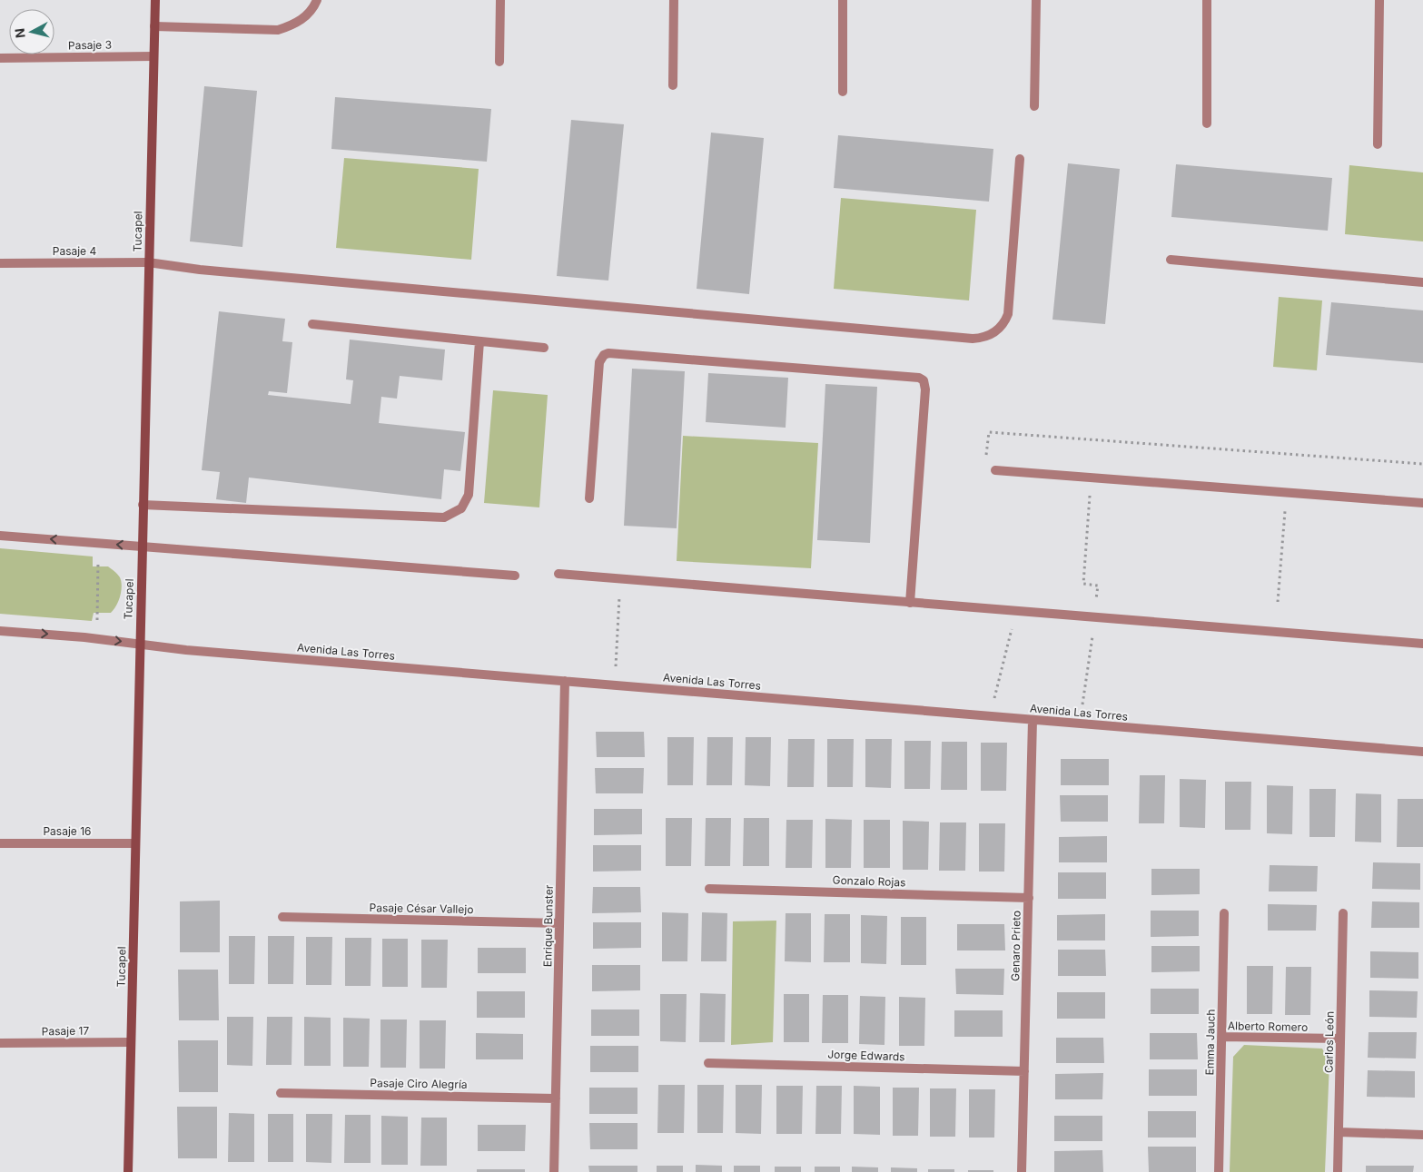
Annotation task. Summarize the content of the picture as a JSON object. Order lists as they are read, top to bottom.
{
  "streets": {
    "main road": ["Tucapel"],
    "street": [
      "Pasaje 3",
      "Pasaje 4",
      "Avenida Las Torres",
      "Pasaje 16",
      "Gonzalo Rojas",
      "Pasaje César Vallejo",
      "Enrique Bunster",
      "Genaro Prieto",
      "Alberto Romero",
      "Pasaje 17",
      "Emma Jauch",
      "Carlos León",
      "Jorge Edwards",
      "Pasaje Ciro Alegría"
    ]
  },
  "crossings": [
    ["Pasaje 3", "Tucapel"],
    ["Tucapel", "Pasaje 4"],
    ["Tucapel", "Avenida Las Torres"],
    ["Tucapel", "Pasaje 16"],
    ["Tucapel", "Pasaje 17"],
    ["Avenida Las Torres", "Enrique Bunster"],
    ["Avenida Las Torres", "Genaro Prieto"],
    ["Gonzalo Rojas", "Genaro Prieto"],
    ["Pasaje César Vallejo", "Enrique Bunster"],
    ["Enrique Bunster", "Pasaje Ciro Alegría"],
    ["Genaro Prieto", "Jorge Edwards"],
    ["Alberto Romero", "Emma Jauch"],
    ["Alberto Romero", "Carlos León"]
  ],
  "north": "left"
}
